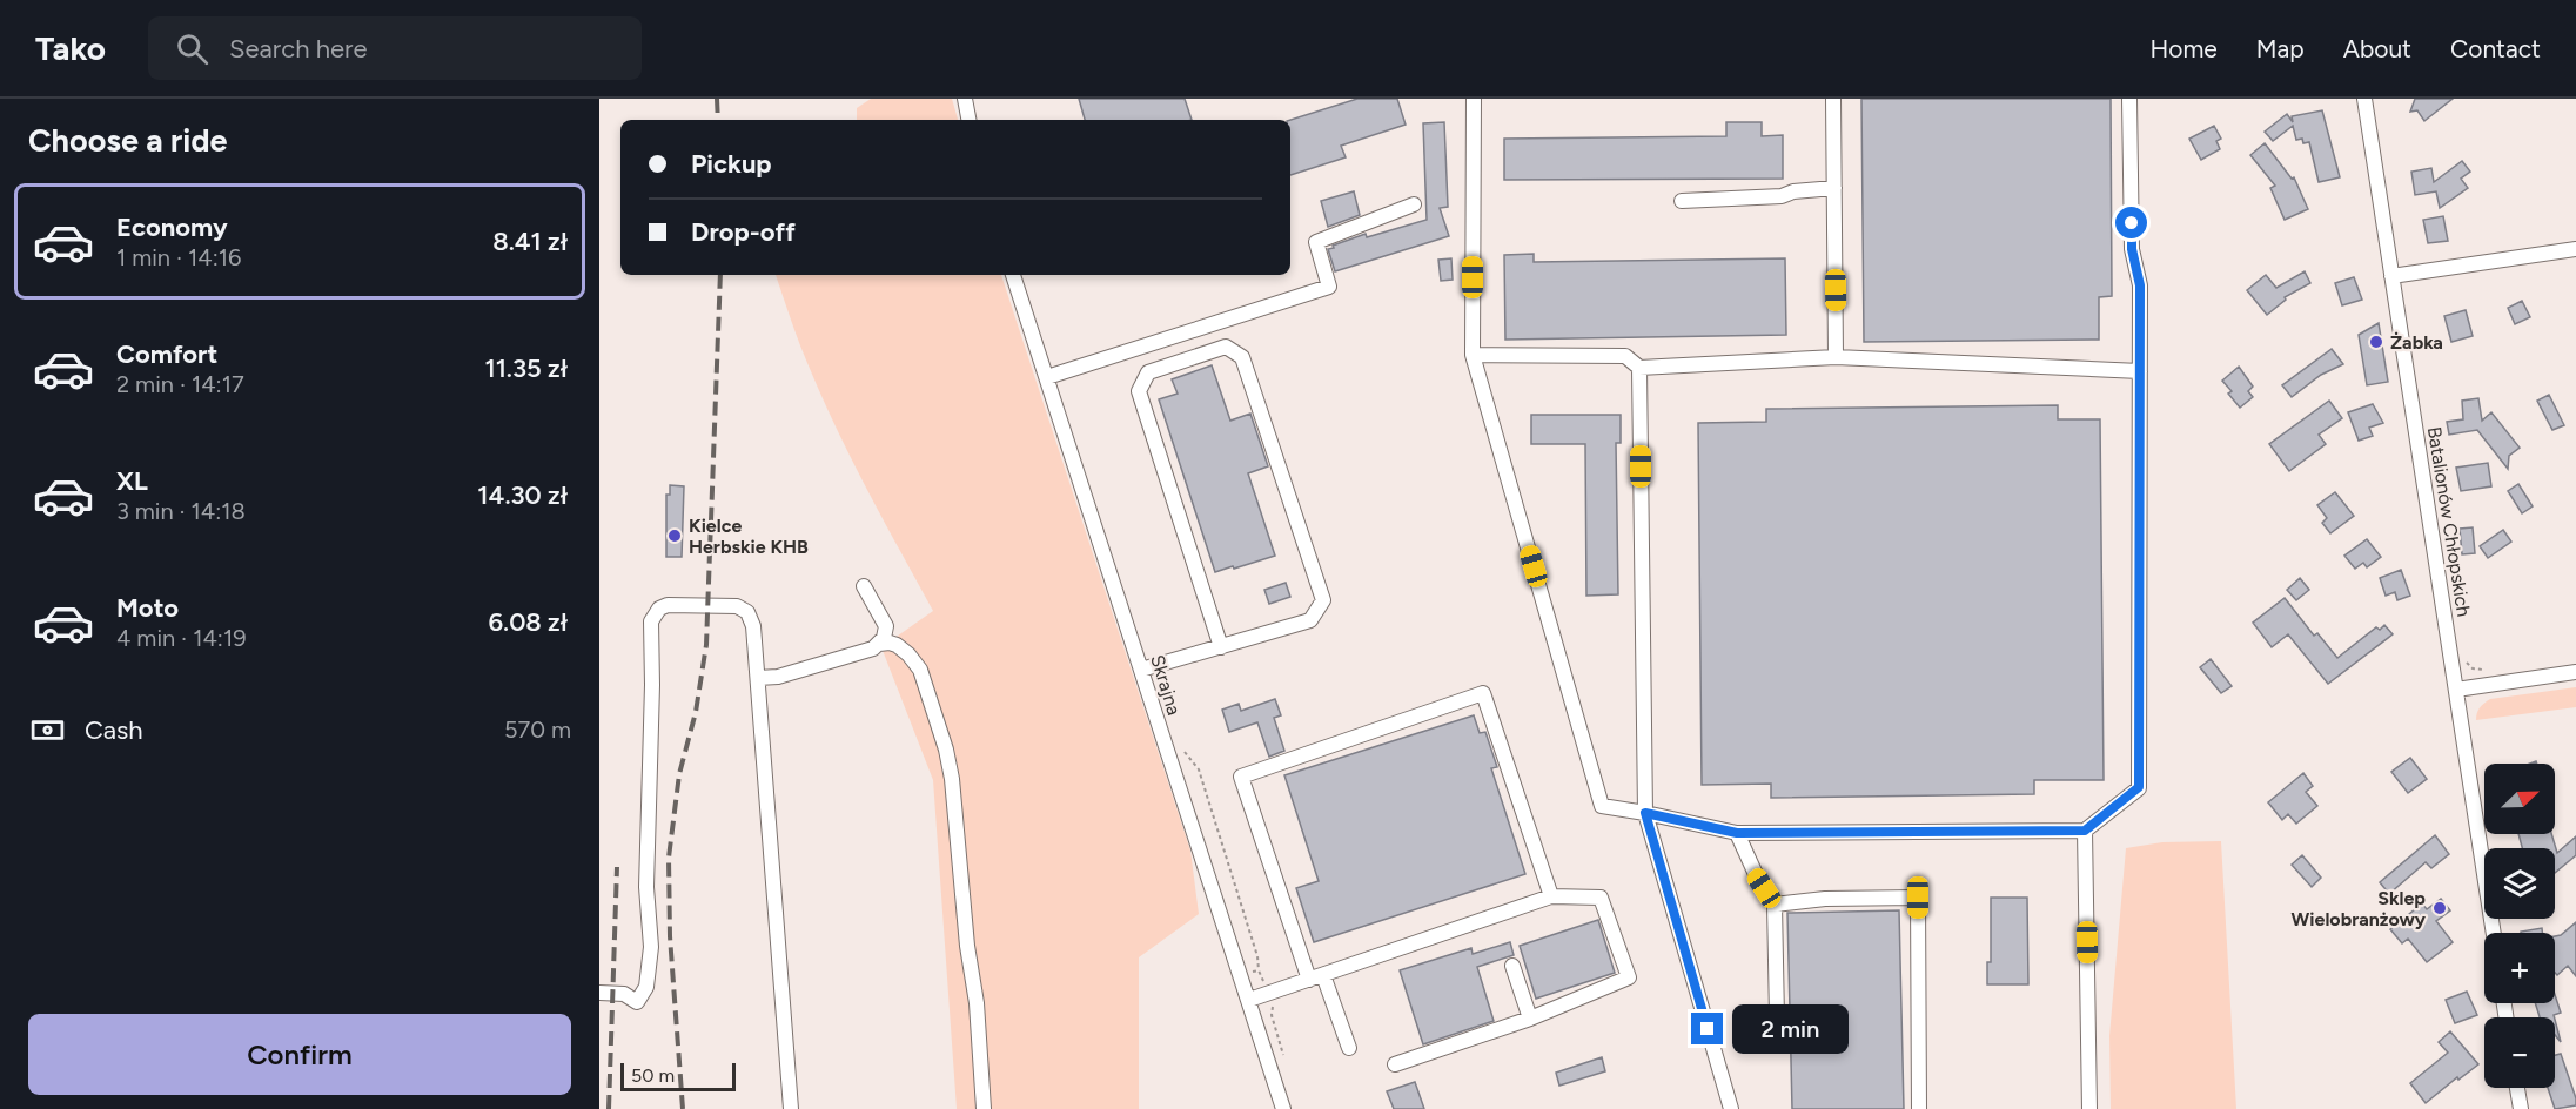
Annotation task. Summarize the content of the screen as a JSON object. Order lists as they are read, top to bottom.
{
  "streets": {
    "street": ["Batalionów Chłopskich", "Skrajna"]
  },
  "places": ["Żabka", "Kielce Herbskie KHB", "Sklep Wielobranżowy"],
  "scale_bar": "50 m",
  "north": "top right",
  "page": {
    "header": "Tako",
    "search": "Search here",
    "nav": [
      "Home",
      "Map",
      "About",
      "Contact"
    ],
    "heading": "Choose a ride",
    "banner": ["Pickup", "Drop-off"],
    "list": [
      {
        "name": "Economy",
        "note": "1 min · 14:16",
        "value": "8.41 zł"
      },
      {
        "name": "Comfort",
        "note": "2 min · 14:17",
        "value": "11.35 zł"
      },
      {
        "name": "XL",
        "note": "3 min · 14:18",
        "value": "14.30 zł"
      },
      {
        "name": "Moto",
        "note": "4 min · 14:19",
        "value": "6.08 zł"
      }
    ],
    "pay": ["Cash", "570 m"],
    "map_buttons": ["+", "−"],
    "buttons": "Confirm",
    "bubble": "2 min",
    "scale": "50 m"
  }
}
